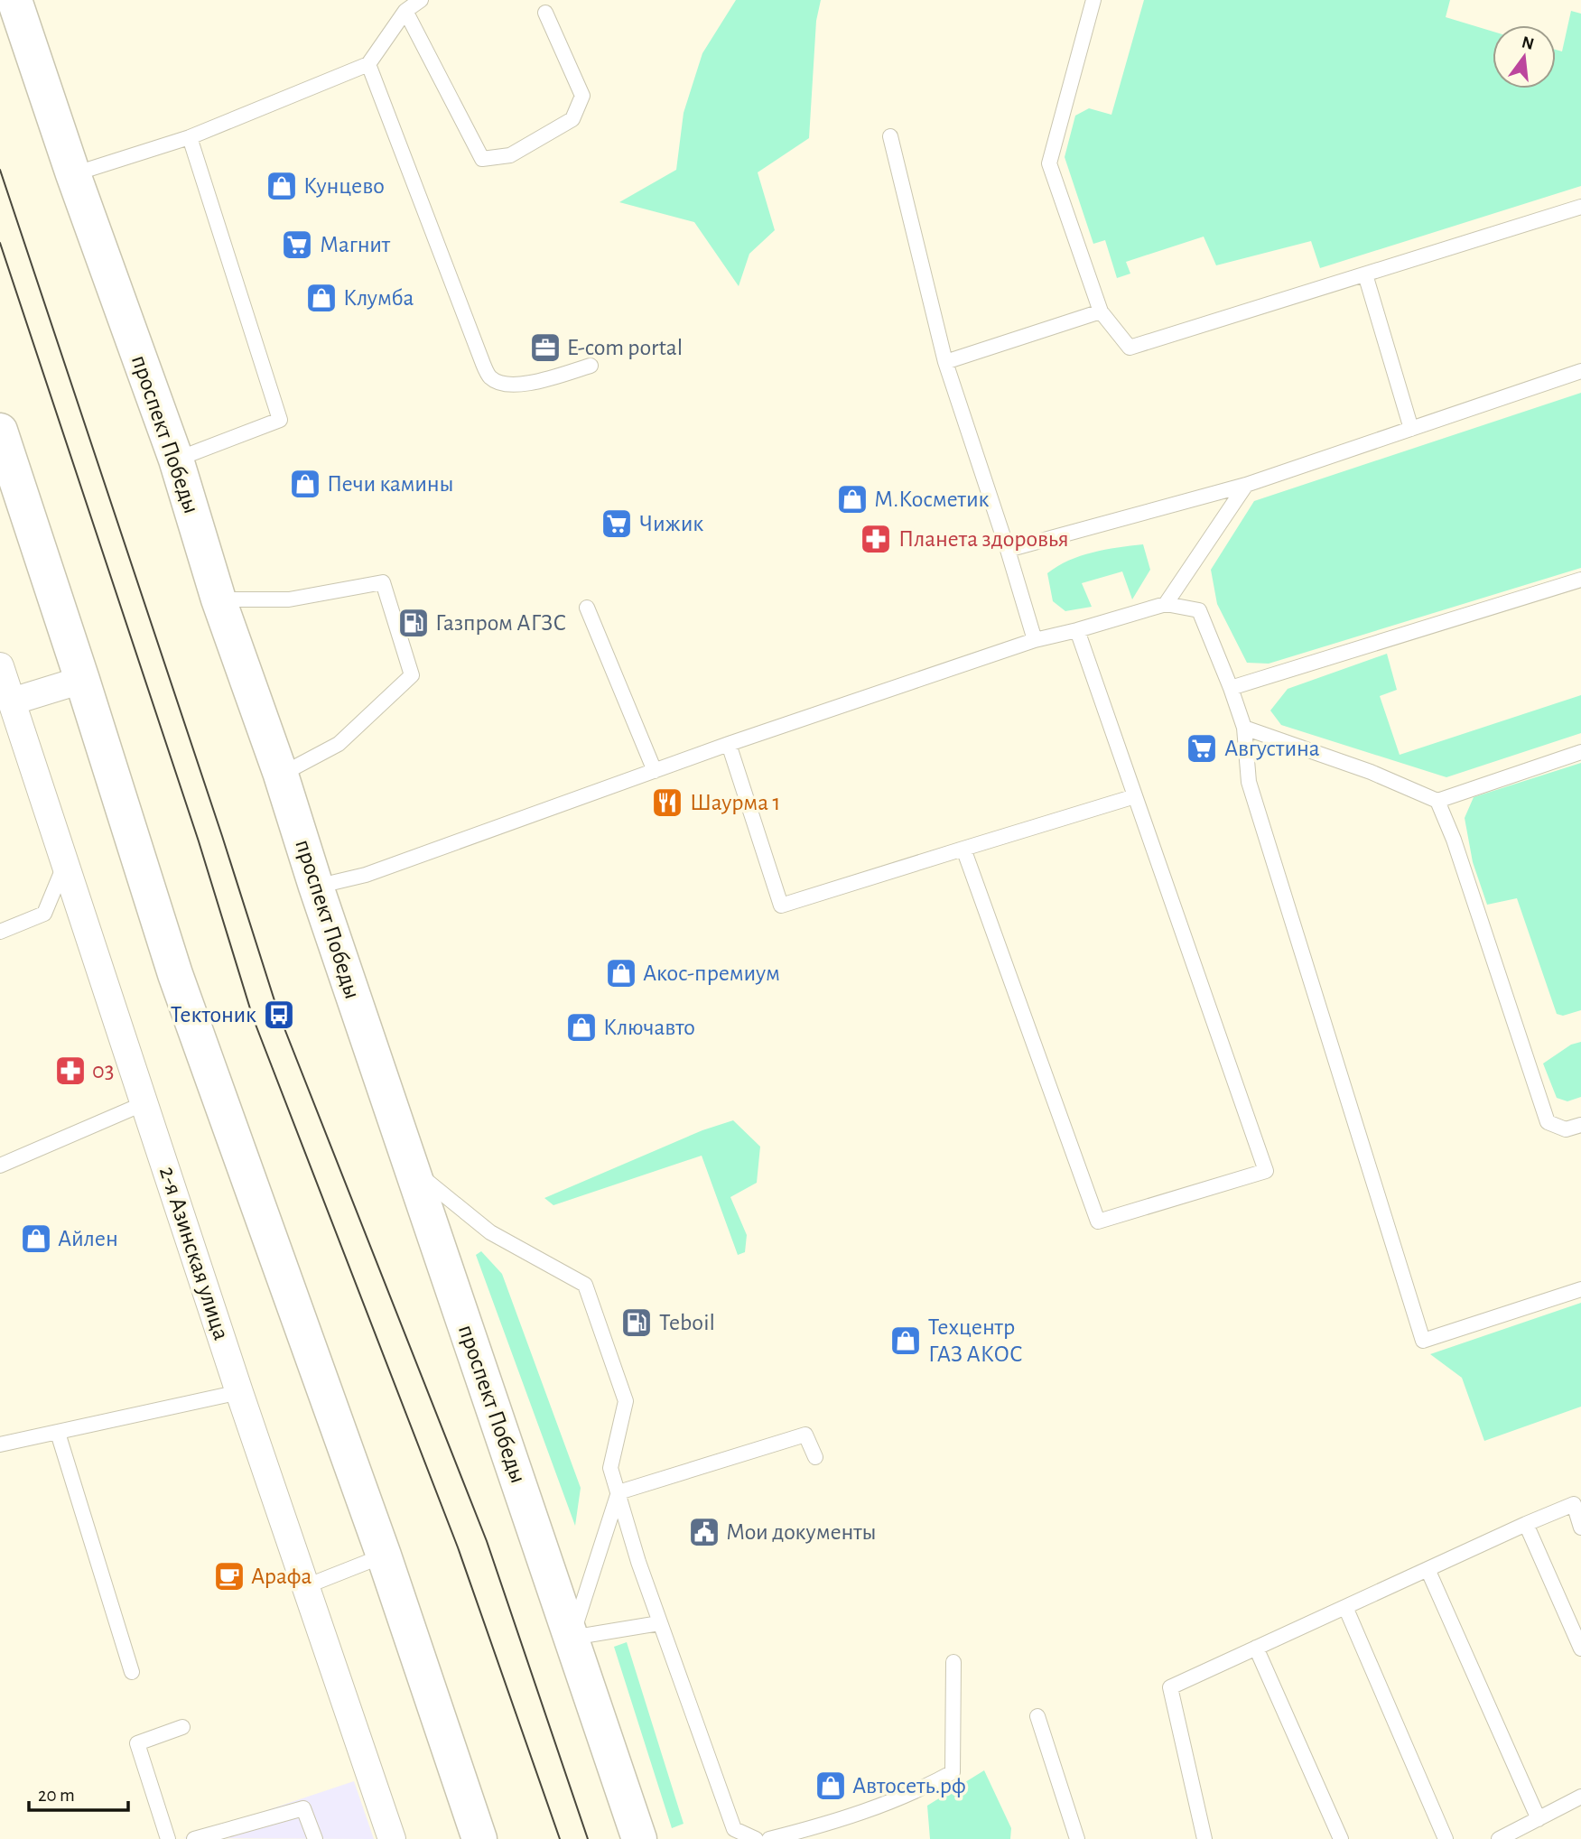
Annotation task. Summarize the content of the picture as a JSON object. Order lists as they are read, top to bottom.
{
  "streets": {
    "main road": ["проспект Победы"],
    "street": ["2-я Азинская улица"]
  },
  "places": {
    "shop": [
      "Кунцево",
      "Клумба",
      "Печи камины",
      "М.Косметик",
      "Акос-премиум",
      "Ключавто",
      "Айлен",
      "Техцентр ГАЗ АКОС",
      "Автосеть.рф"
    ],
    "supermarket": ["Магнит", "Чижик", "Августина"],
    "office": ["E-com portal"],
    "pharmacy": ["Планета здоровья", "03"],
    "fuel station": ["Газпром АГЗС", "Teboil"],
    "restaurant": ["Шаурма 1"],
    "bus stop": ["Тектоник"],
    "public building": ["Мои документы"],
    "cafe": ["Арафа"]
  },
  "scale_bar": "20 m",
  "north": "top"
}
